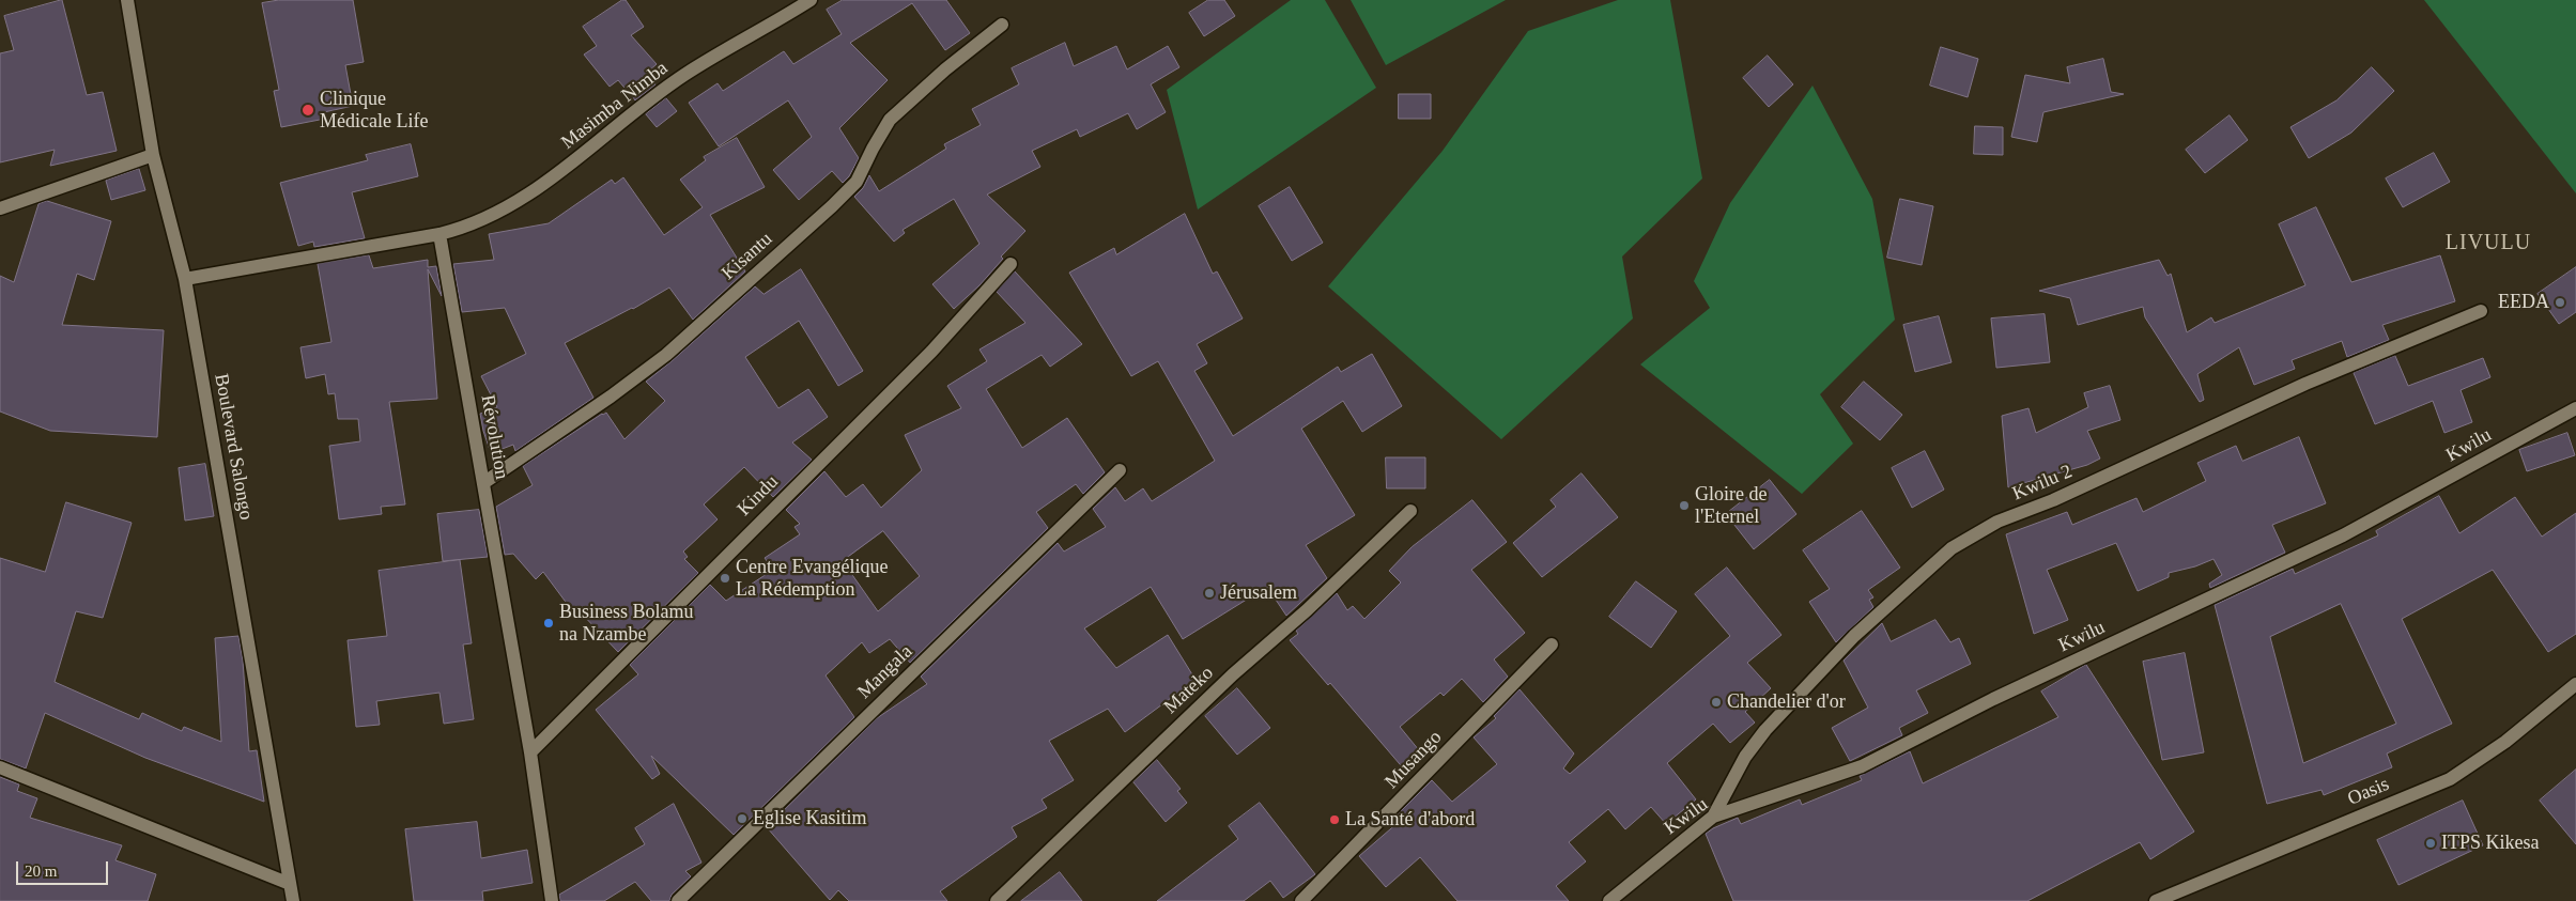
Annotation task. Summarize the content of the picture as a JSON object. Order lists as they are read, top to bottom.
{
  "streets": {
    "street": [
      "Masimba Nimba",
      "Kisantu",
      "Révolution",
      "Kwilu",
      "Boulevard Salongo",
      "Kwilu 2",
      "Kindu",
      "Mangala",
      "Mateko",
      "Musango",
      "Oasis"
    ]
  },
  "crossings": [
    ["Masimba Nimba", "Révolution"],
    ["Kisantu", "Révolution"],
    ["Révolution", "Kindu"],
    ["Kwilu", "Kwilu 2"]
  ],
  "districts": ["LIVULU"],
  "places": [
    "Clinique Médicale Life",
    "EEDA",
    "Gloire de l'Eternel",
    "Centre Evangélique La Rédemption",
    "Jérusalem",
    "Business Bolamu na Nzambe",
    "Chandelier d'or",
    "Eglise Kasitim",
    "La Santé d'abord",
    "ITPS Kikesa"
  ],
  "scale_bar": "20 m"
}
